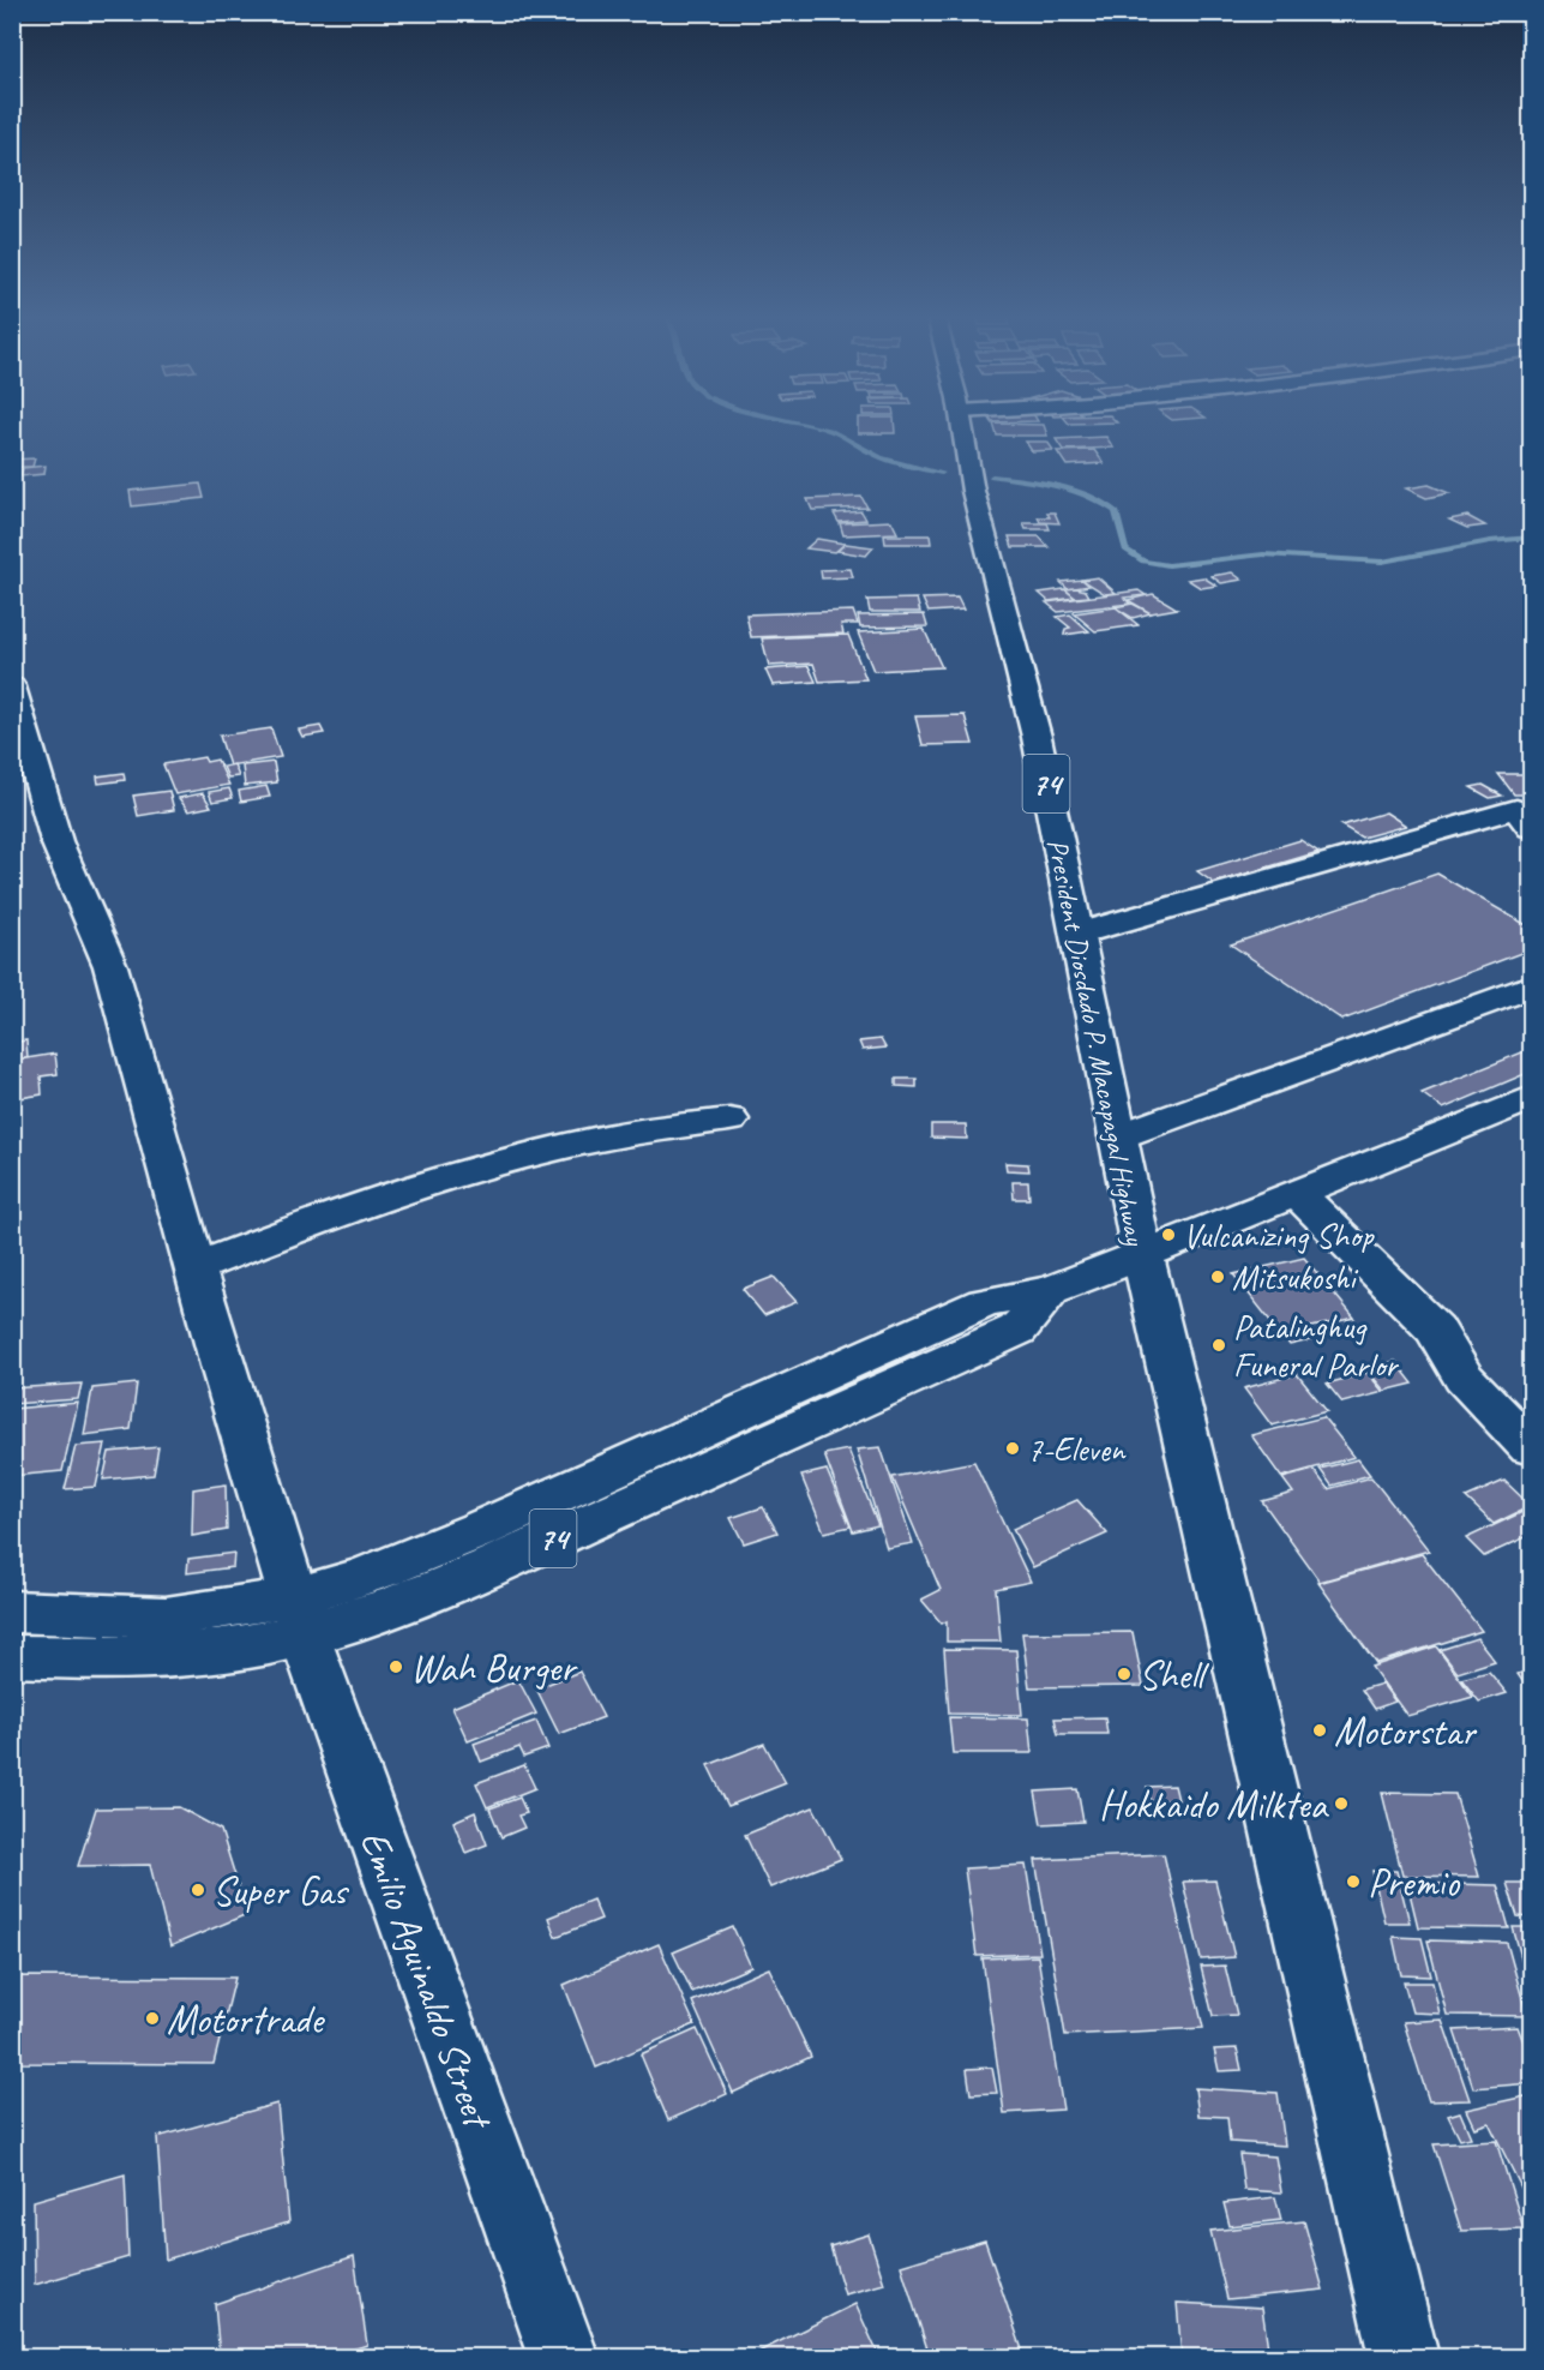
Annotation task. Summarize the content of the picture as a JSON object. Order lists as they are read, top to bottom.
{
  "streets": {
    "main road": ["74", "President Diosdado P. Macapagal Highway", "Emilio Aguinaldo Street"]
  },
  "crossings": [
    ["President Diosdado P. Macapagal Highway", "Emilio Aguinaldo Street"]
  ],
  "places": [
    "Vulcanizing Shop",
    "Mitsukoshi",
    "Patalinghug Funeral Parlor",
    "7-Eleven",
    "Wah Burger",
    "Shell",
    "Motorstar",
    "Hokkaido Milktea",
    "Premio",
    "Super Gas",
    "Motortrade"
  ]
}
